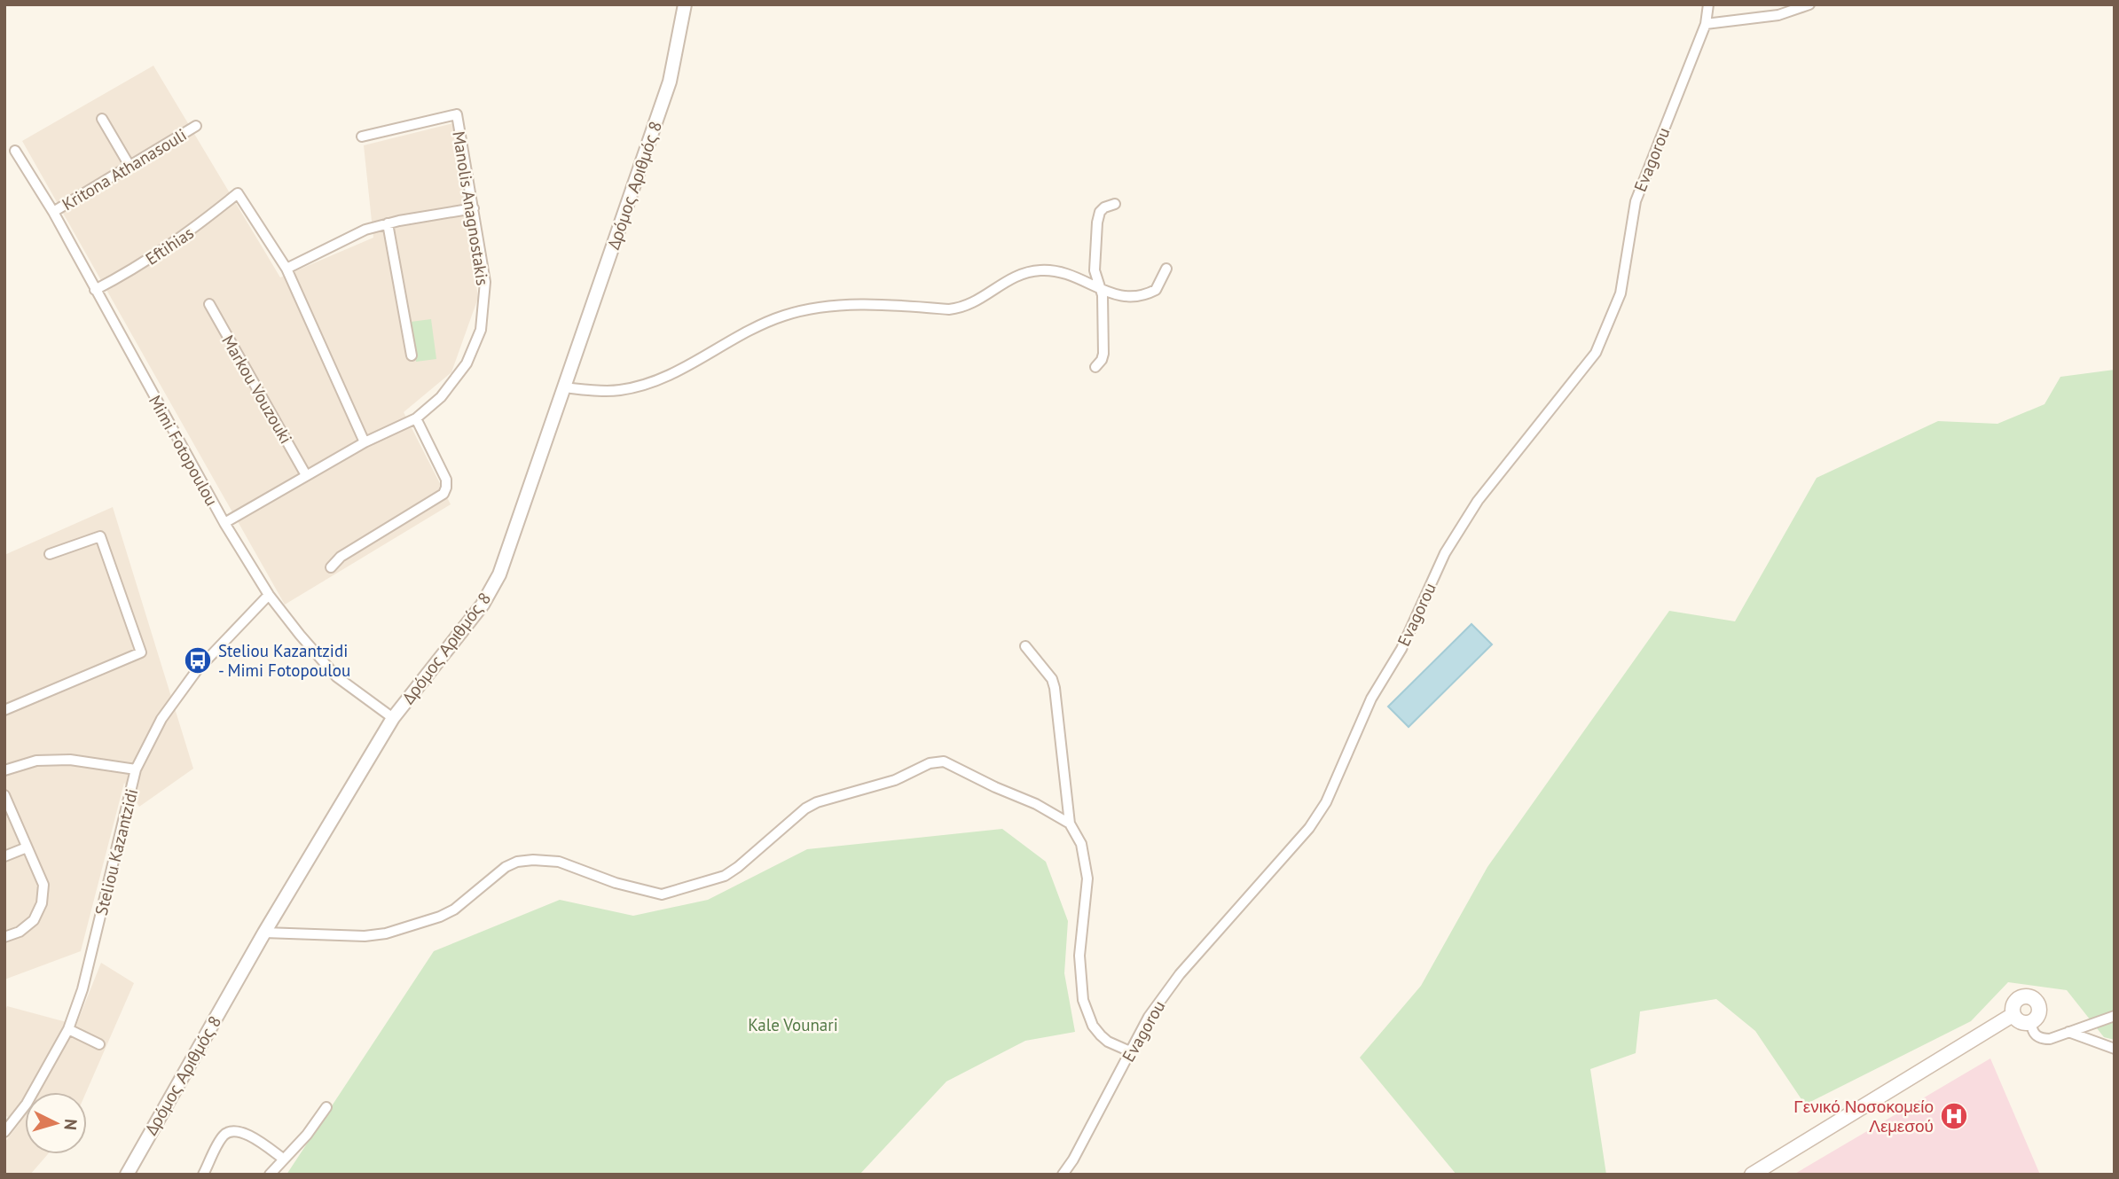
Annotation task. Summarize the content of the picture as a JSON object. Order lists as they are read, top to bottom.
{
  "streets": {
    "street": [
      "Evagorou",
      "Kritona Athanasouli",
      "Δρόμος Αριθμός 8",
      "Manolis Anagnostakis",
      "Eftihias",
      "Markou Vouzouki",
      "Mimi Fotopoulou",
      "Steliou Kazantzidi"
    ]
  },
  "crossings": [
    ["Kritona Athanasouli", "Mimi Fotopoulou"],
    ["Δρόμος Αριθμός 8", "Mimi Fotopoulou"],
    ["Manolis Anagnostakis", "Markou Vouzouki"],
    ["Manolis Anagnostakis", "Mimi Fotopoulou"],
    ["Eftihias", "Mimi Fotopoulou"],
    ["Mimi Fotopoulou", "Steliou Kazantzidi"]
  ],
  "parks": ["Kale Vounari"],
  "places": {
    "bus stop": ["Steliou Kazantzidi - Mimi Fotopoulou"],
    "hospital": ["Γενικό Νοσοκομείο Λεμεσού"]
  },
  "north": "right"
}
